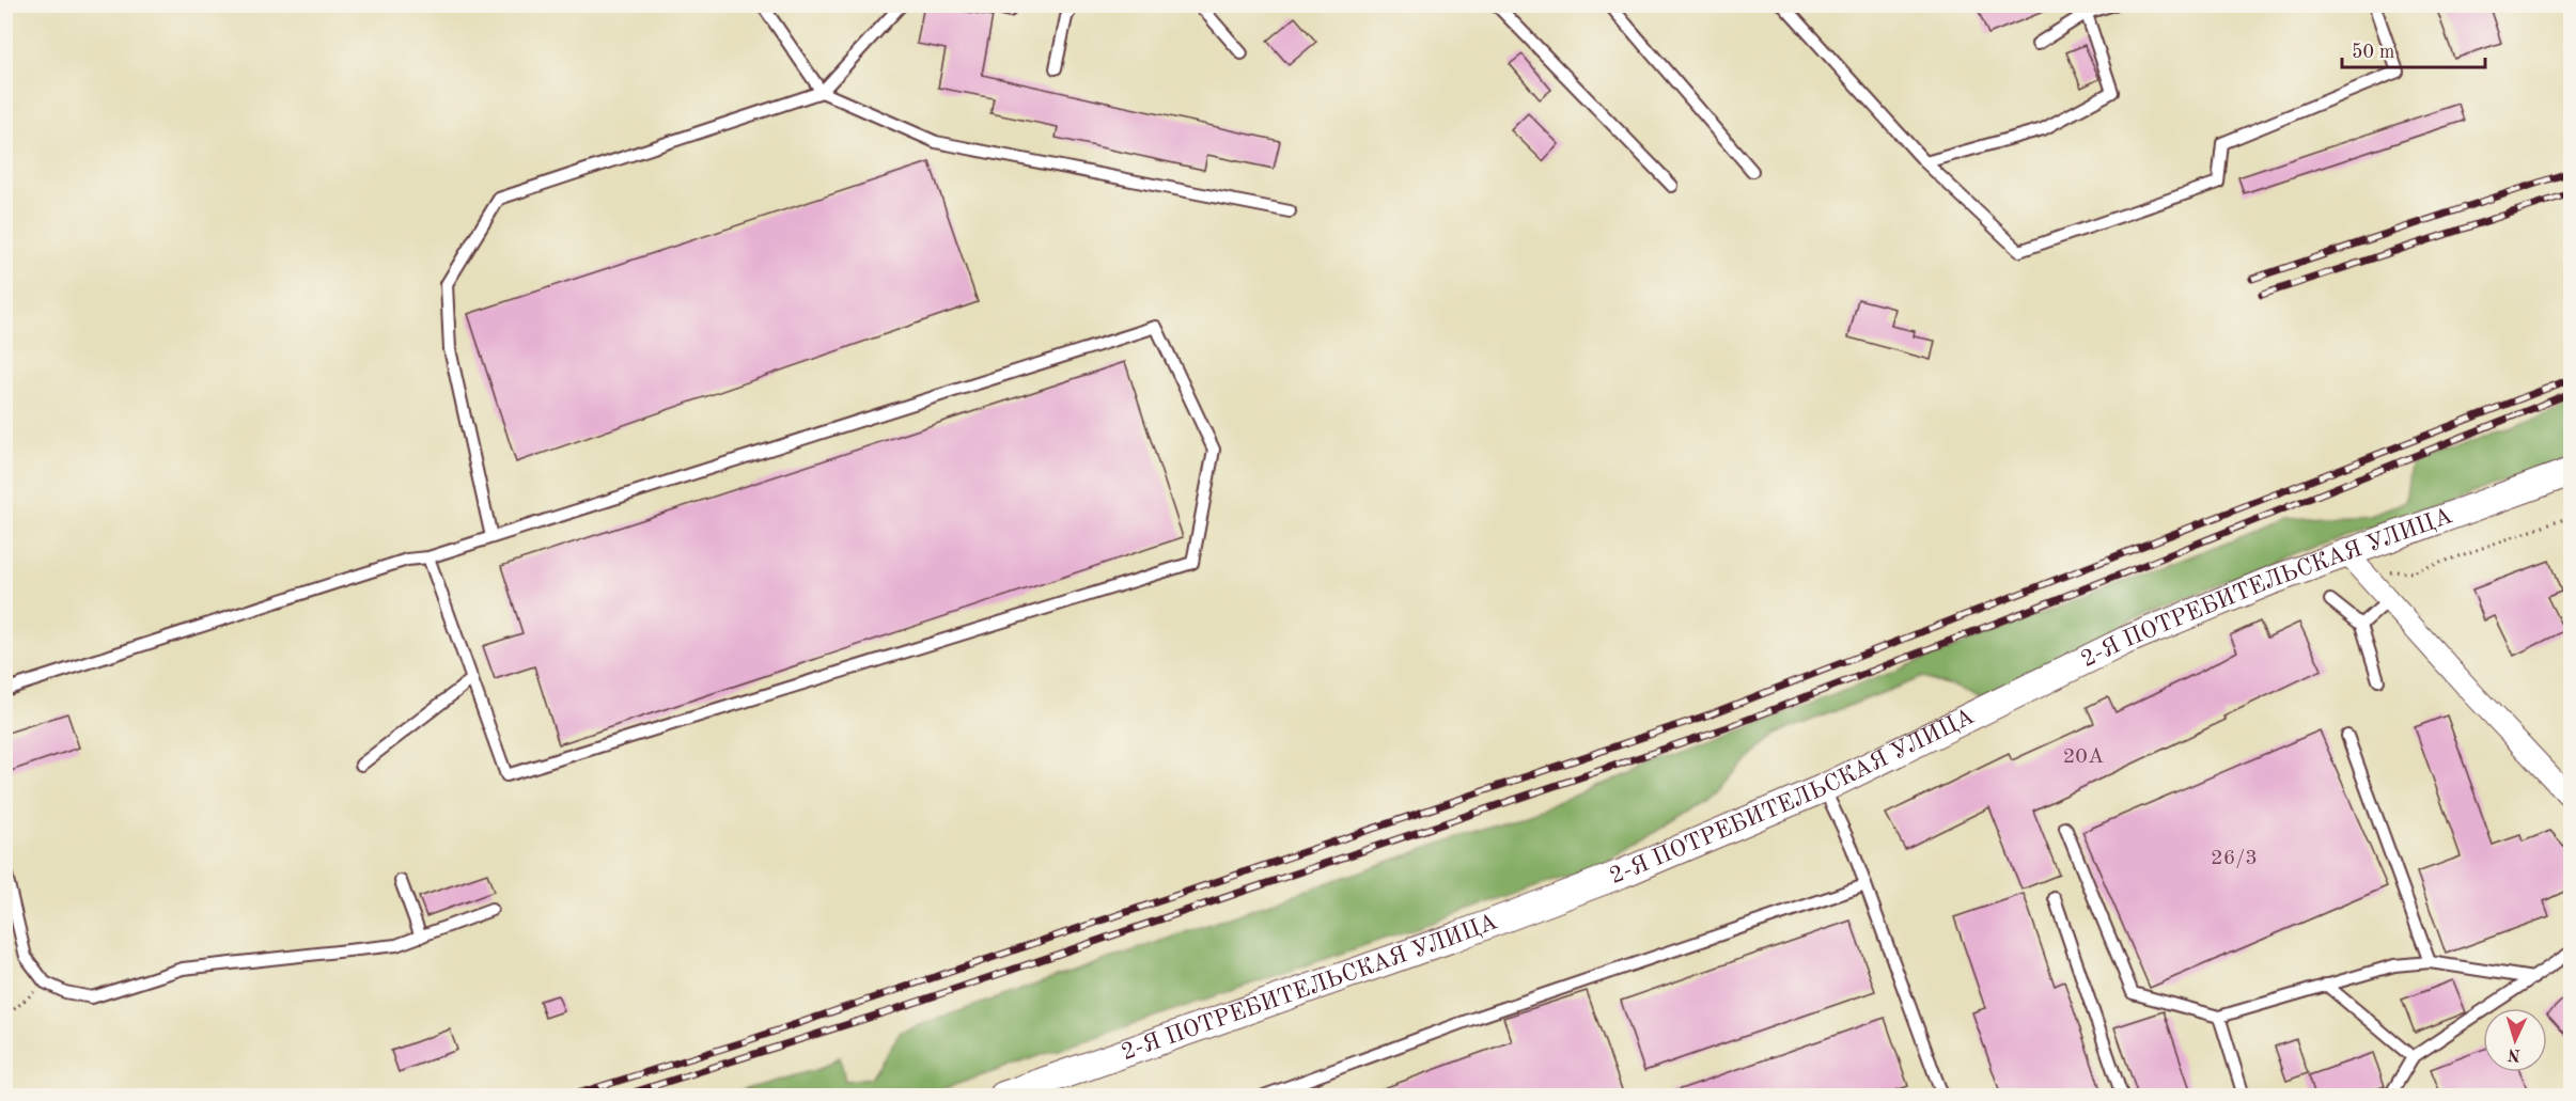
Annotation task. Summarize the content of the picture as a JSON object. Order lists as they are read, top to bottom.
{
  "streets": {
    "street": ["2-Я ПОТРЕБИТЕЛЬСКАЯ УЛИЦА"]
  },
  "house_numbers": ["20А", "26/3"],
  "scale_bar": "50 m",
  "north": "bottom"
}
